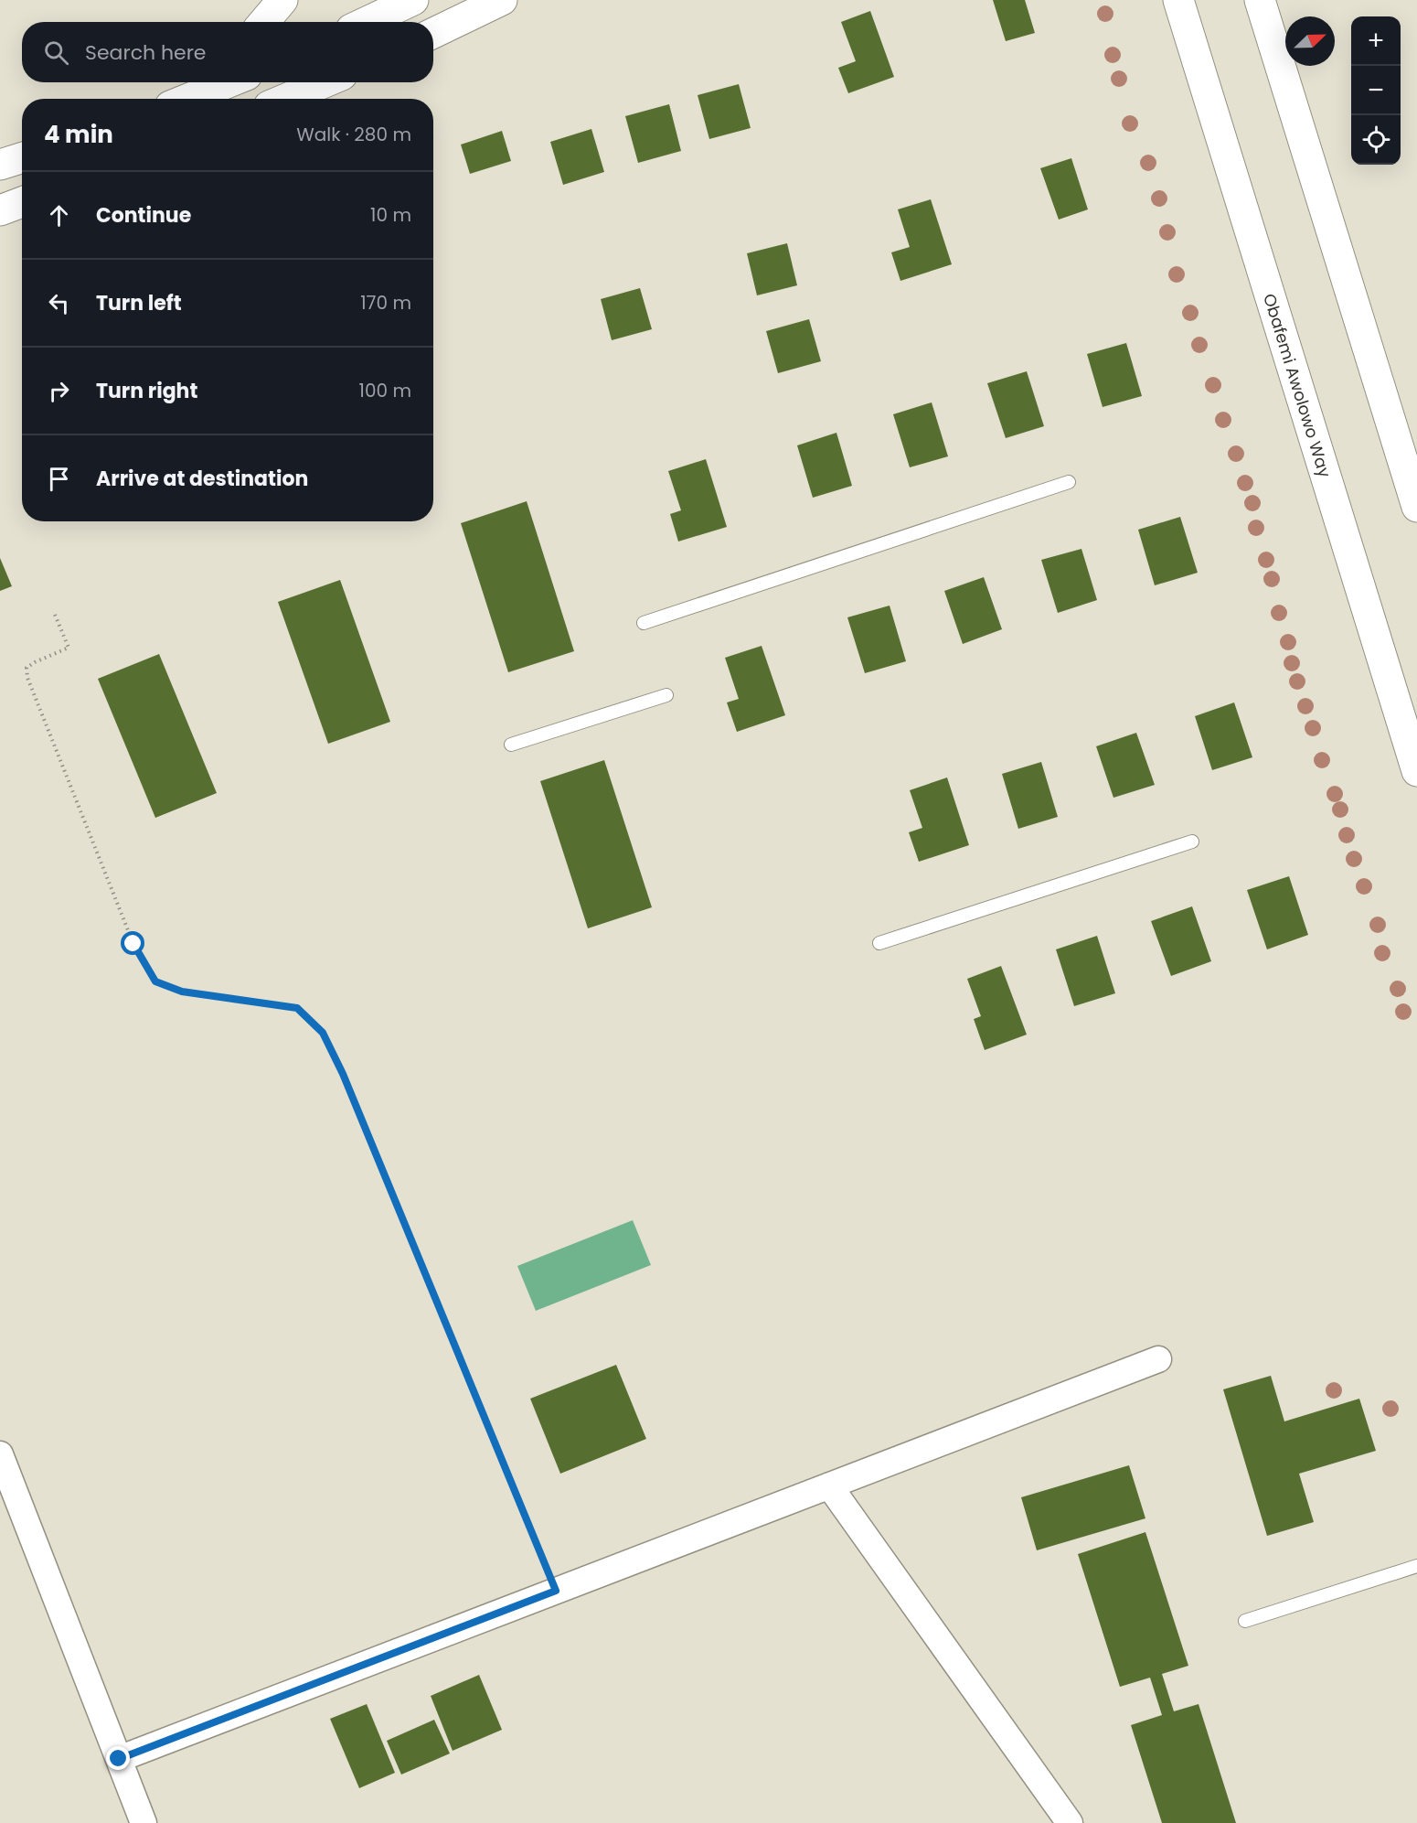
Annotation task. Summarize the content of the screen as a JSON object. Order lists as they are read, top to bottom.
{
  "streets": {
    "main road": ["Obafemi Awolowo Way"]
  },
  "north": "top right",
  "page": {
    "map_buttons": ["+", "−"],
    "search": "Search here",
    "heading": ["4 min", "Walk · 280 m"],
    "list": [
      ["Continue", "10 m"],
      ["Turn left", "170 m"],
      ["Turn right", "100 m"],
      "Arrive at destination"
    ]
  }
}
